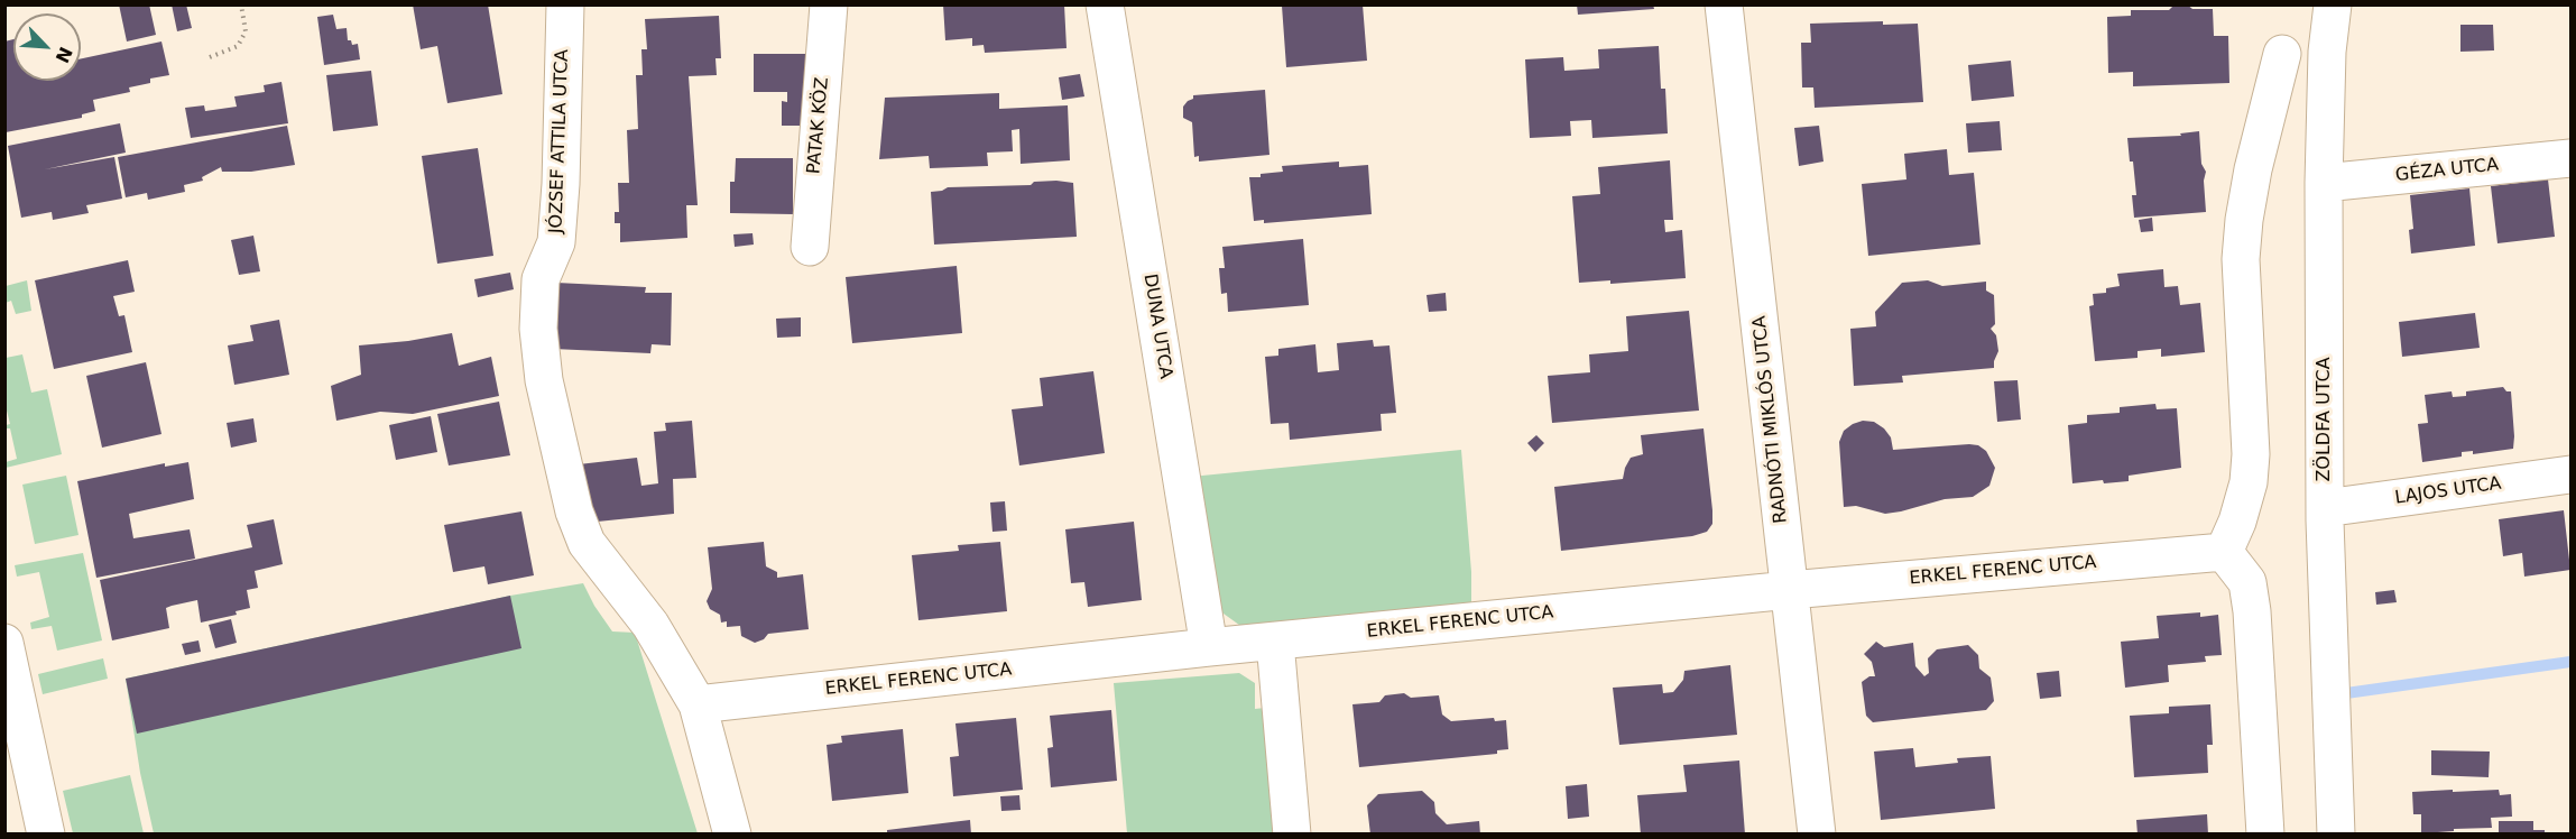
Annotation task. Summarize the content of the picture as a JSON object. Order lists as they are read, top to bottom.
{
  "streets": {
    "street": [
      "PATAK KÖZ",
      "JÓZSEF ATTILA UTCA",
      "GÉZA UTCA",
      "DUNA UTCA",
      "RADNÓTI MIKLÓS UTCA",
      "ZÖLDFA UTCA",
      "LAJOS UTCA",
      "ERKEL FERENC UTCA"
    ]
  },
  "crossings": [
    ["JÓZSEF ATTILA UTCA", "ERKEL FERENC UTCA"],
    ["GÉZA UTCA", "ZÖLDFA UTCA"],
    ["DUNA UTCA", "ERKEL FERENC UTCA"],
    ["RADNÓTI MIKLÓS UTCA", "ERKEL FERENC UTCA"],
    ["ZÖLDFA UTCA", "LAJOS UTCA"]
  ],
  "north": "bottom right"
}
